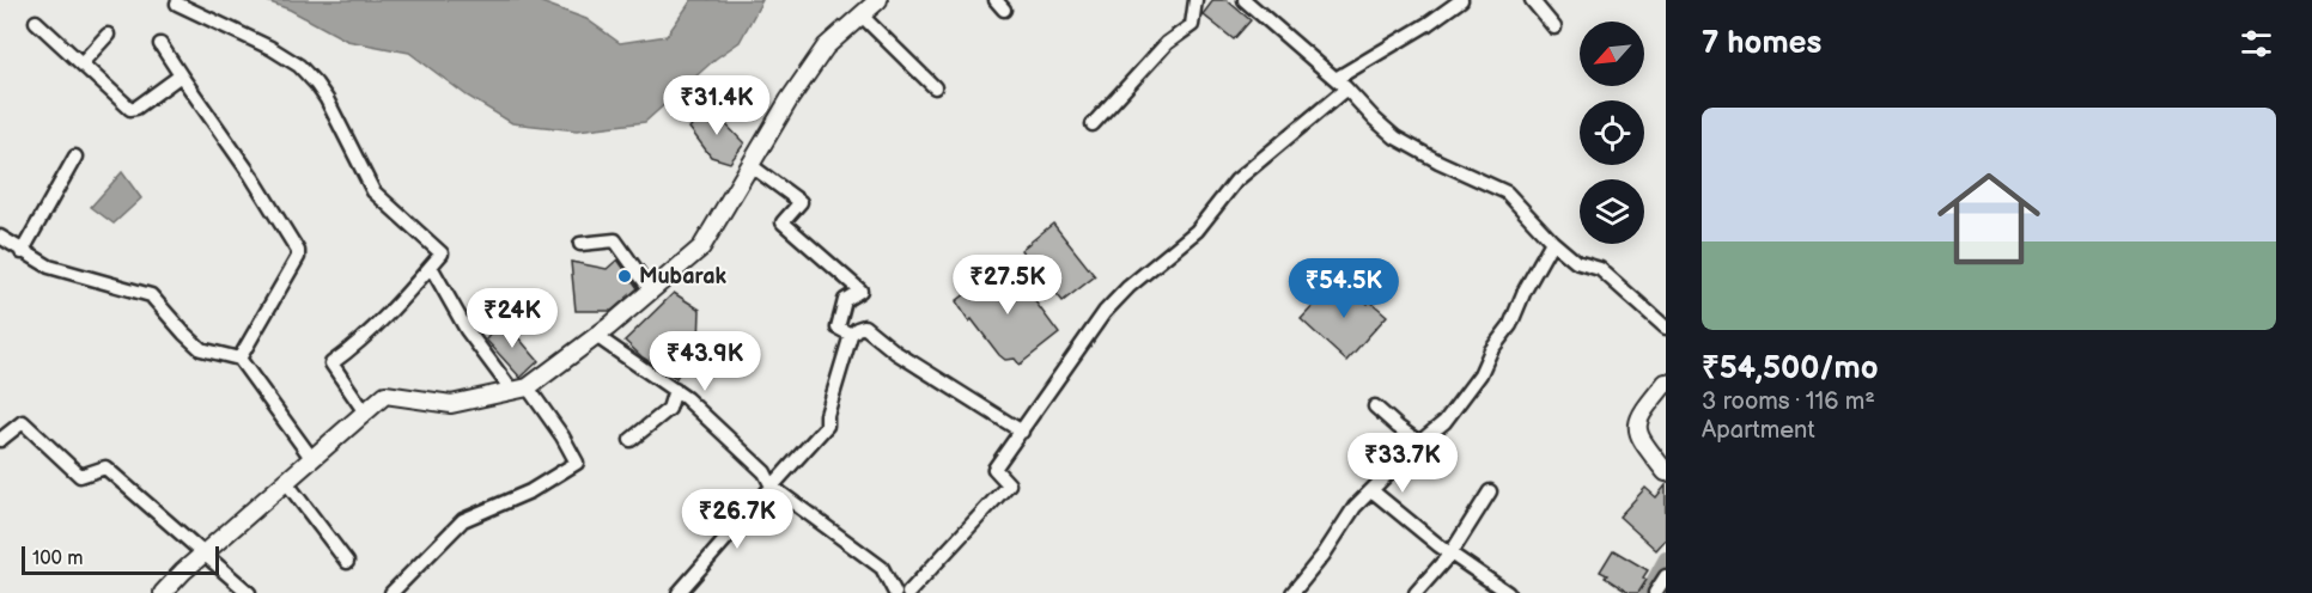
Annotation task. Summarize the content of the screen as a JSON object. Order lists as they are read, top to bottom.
{
  "places": ["Mubarak"],
  "scale_bar": "100 m",
  "north": "bottom left",
  "page": {
    "heading": "7 homes",
    "price": [
      "₹31.4K",
      "₹27.5K",
      "₹54.5K",
      "₹24K",
      "₹43.9K",
      "₹33.7K",
      "₹26.7K"
    ],
    "list": [
      {
        "name": "₹54,500/mo",
        "note": "3 rooms · 116 m² · Apartment"
      }
    ],
    "scale": "100 m"
  }
}
